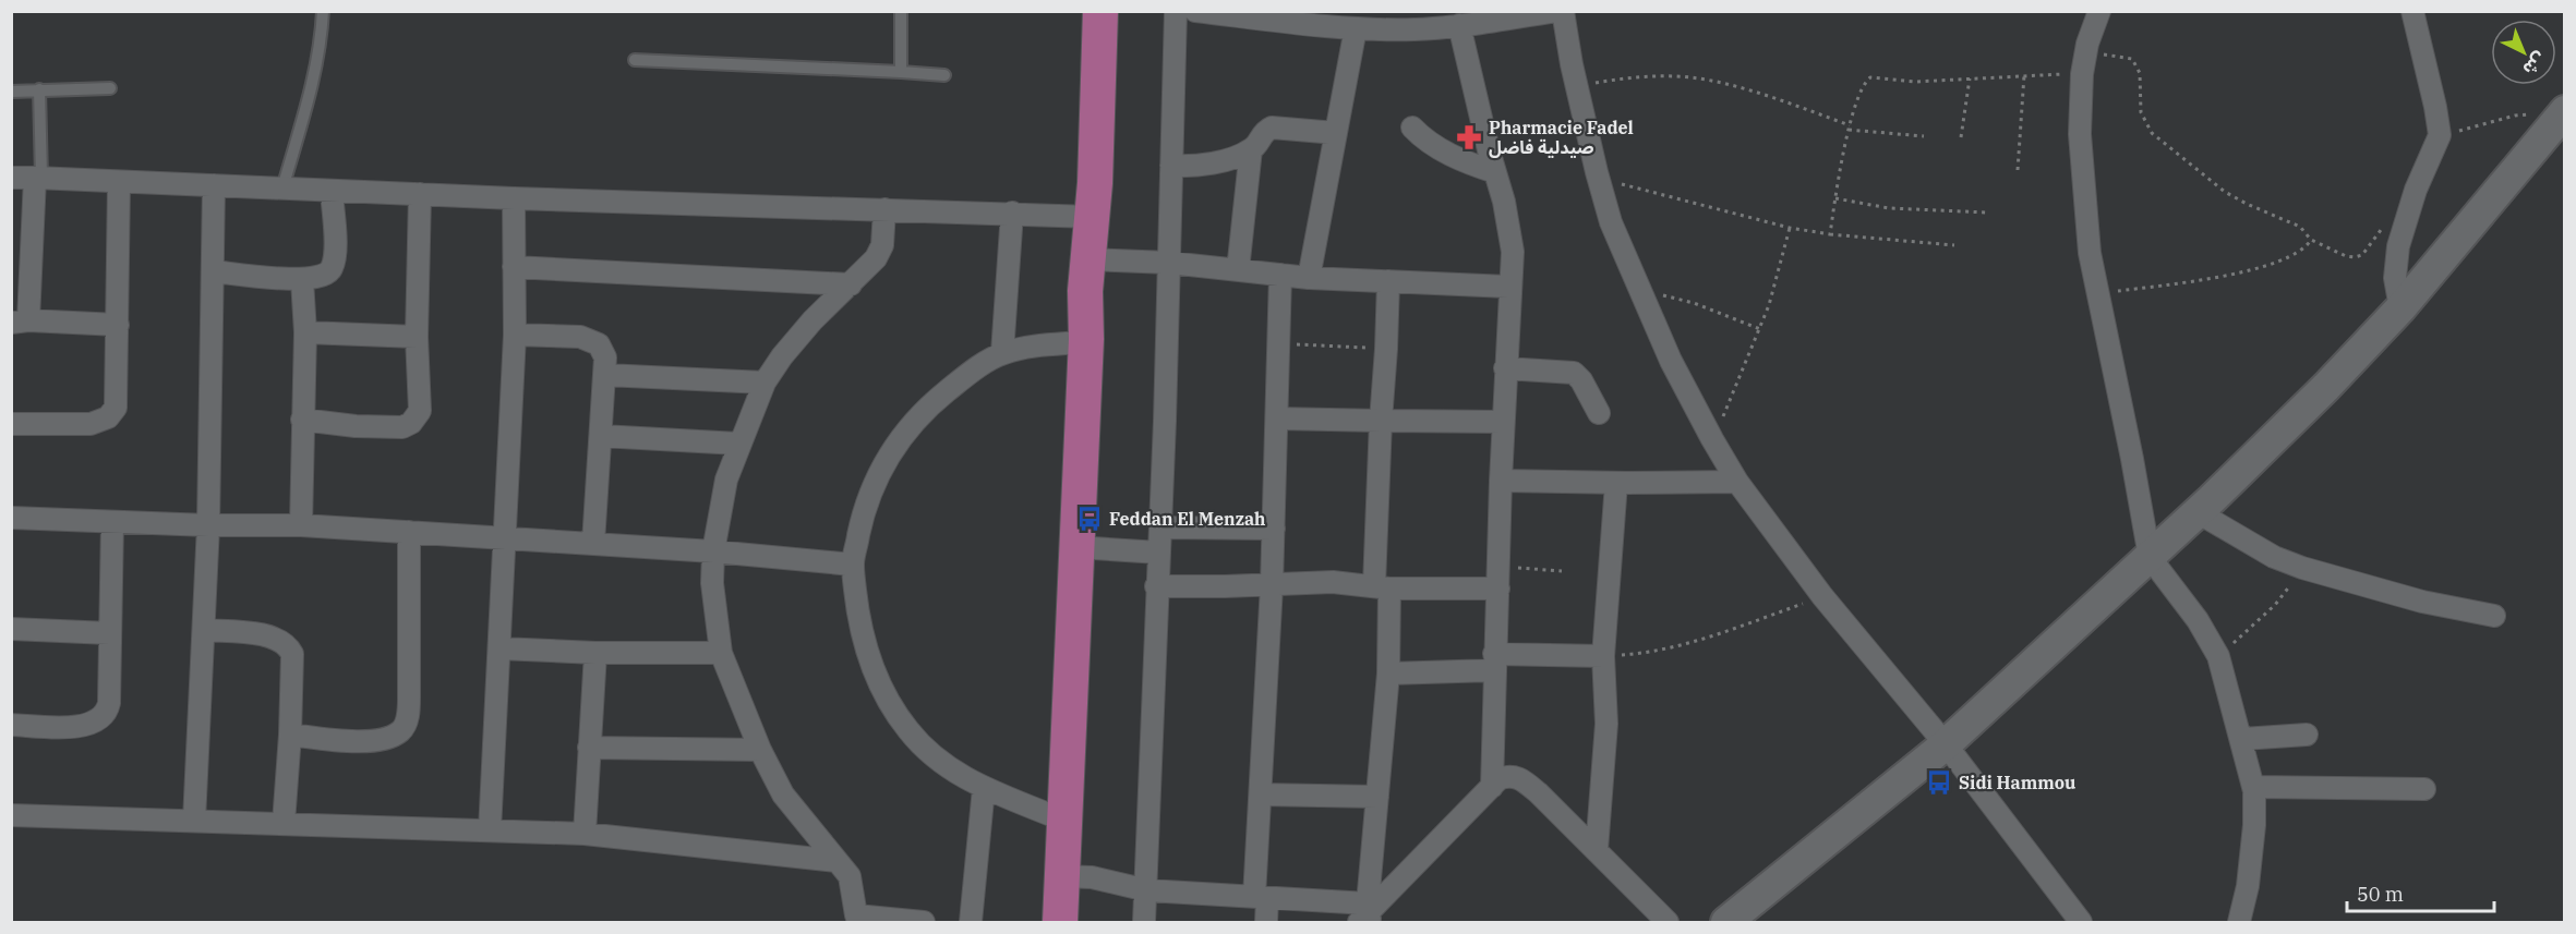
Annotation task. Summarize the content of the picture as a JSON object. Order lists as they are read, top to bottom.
{
  "places": {
    "pharmacy": ["Pharmacie Fadel صيدلية فاضل"],
    "bus stop": ["Feddan El Menzah", "Sidi Hammou"]
  },
  "scale_bar": "50 m",
  "north": "bottom right"
}
